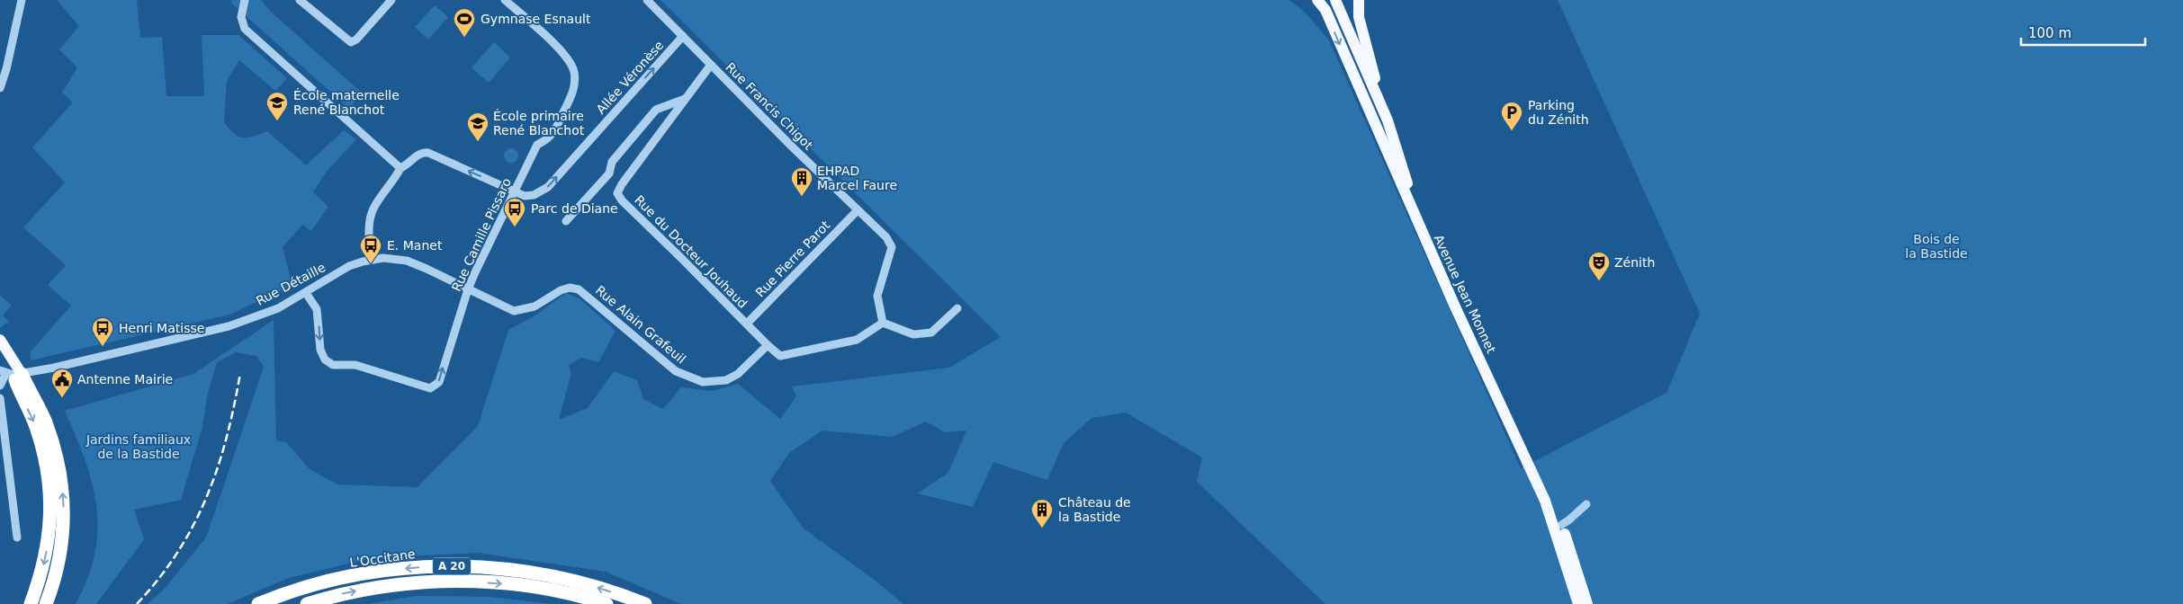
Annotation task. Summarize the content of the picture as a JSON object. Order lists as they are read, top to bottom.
{
  "streets": {
    "highway": ["L'Occitane", "A 20"],
    "main road": ["Avenue Jean Monnet"],
    "street": [
      "Allée Véronèse",
      "Rue Francis Chigot",
      "Rue Camille Pissaro",
      "Rue du Docteur Jouhaud",
      "Rue Pierre Parot",
      "Rue Détaille",
      "Rue Alain Grafeuil"
    ]
  },
  "crossings": [
    ["Allée Véronèse", "Rue Francis Chigot"],
    ["Allée Véronèse", "Rue Camille Pissaro"],
    ["Rue Francis Chigot", "Rue du Docteur Jouhaud"],
    ["Rue Francis Chigot", "Rue Pierre Parot"],
    ["Rue Camille Pissaro", "Rue Détaille"],
    ["Rue Camille Pissaro", "Rue Alain Grafeuil"],
    ["Rue du Docteur Jouhaud", "Rue Pierre Parot"],
    ["Rue Détaille", "Rue Alain Grafeuil"]
  ],
  "parks": ["Bois de la Bastide", "Jardins familiaux de la Bastide"],
  "places": {
    "sports": ["Gymnase Esnault"],
    "school or university": ["École maternelle René Blanchot", "École primaire René Blanchot"],
    "parking": ["Parking du Zénith"],
    "building": ["EHPAD Marcel Faure", "Château de la Bastide"],
    "bus stop": ["Parc de Diane", "E. Manet", "Henri Matisse"],
    "theatre": ["Zénith"],
    "public building": ["Antenne Mairie"]
  },
  "scale_bar": "100 m"
}
